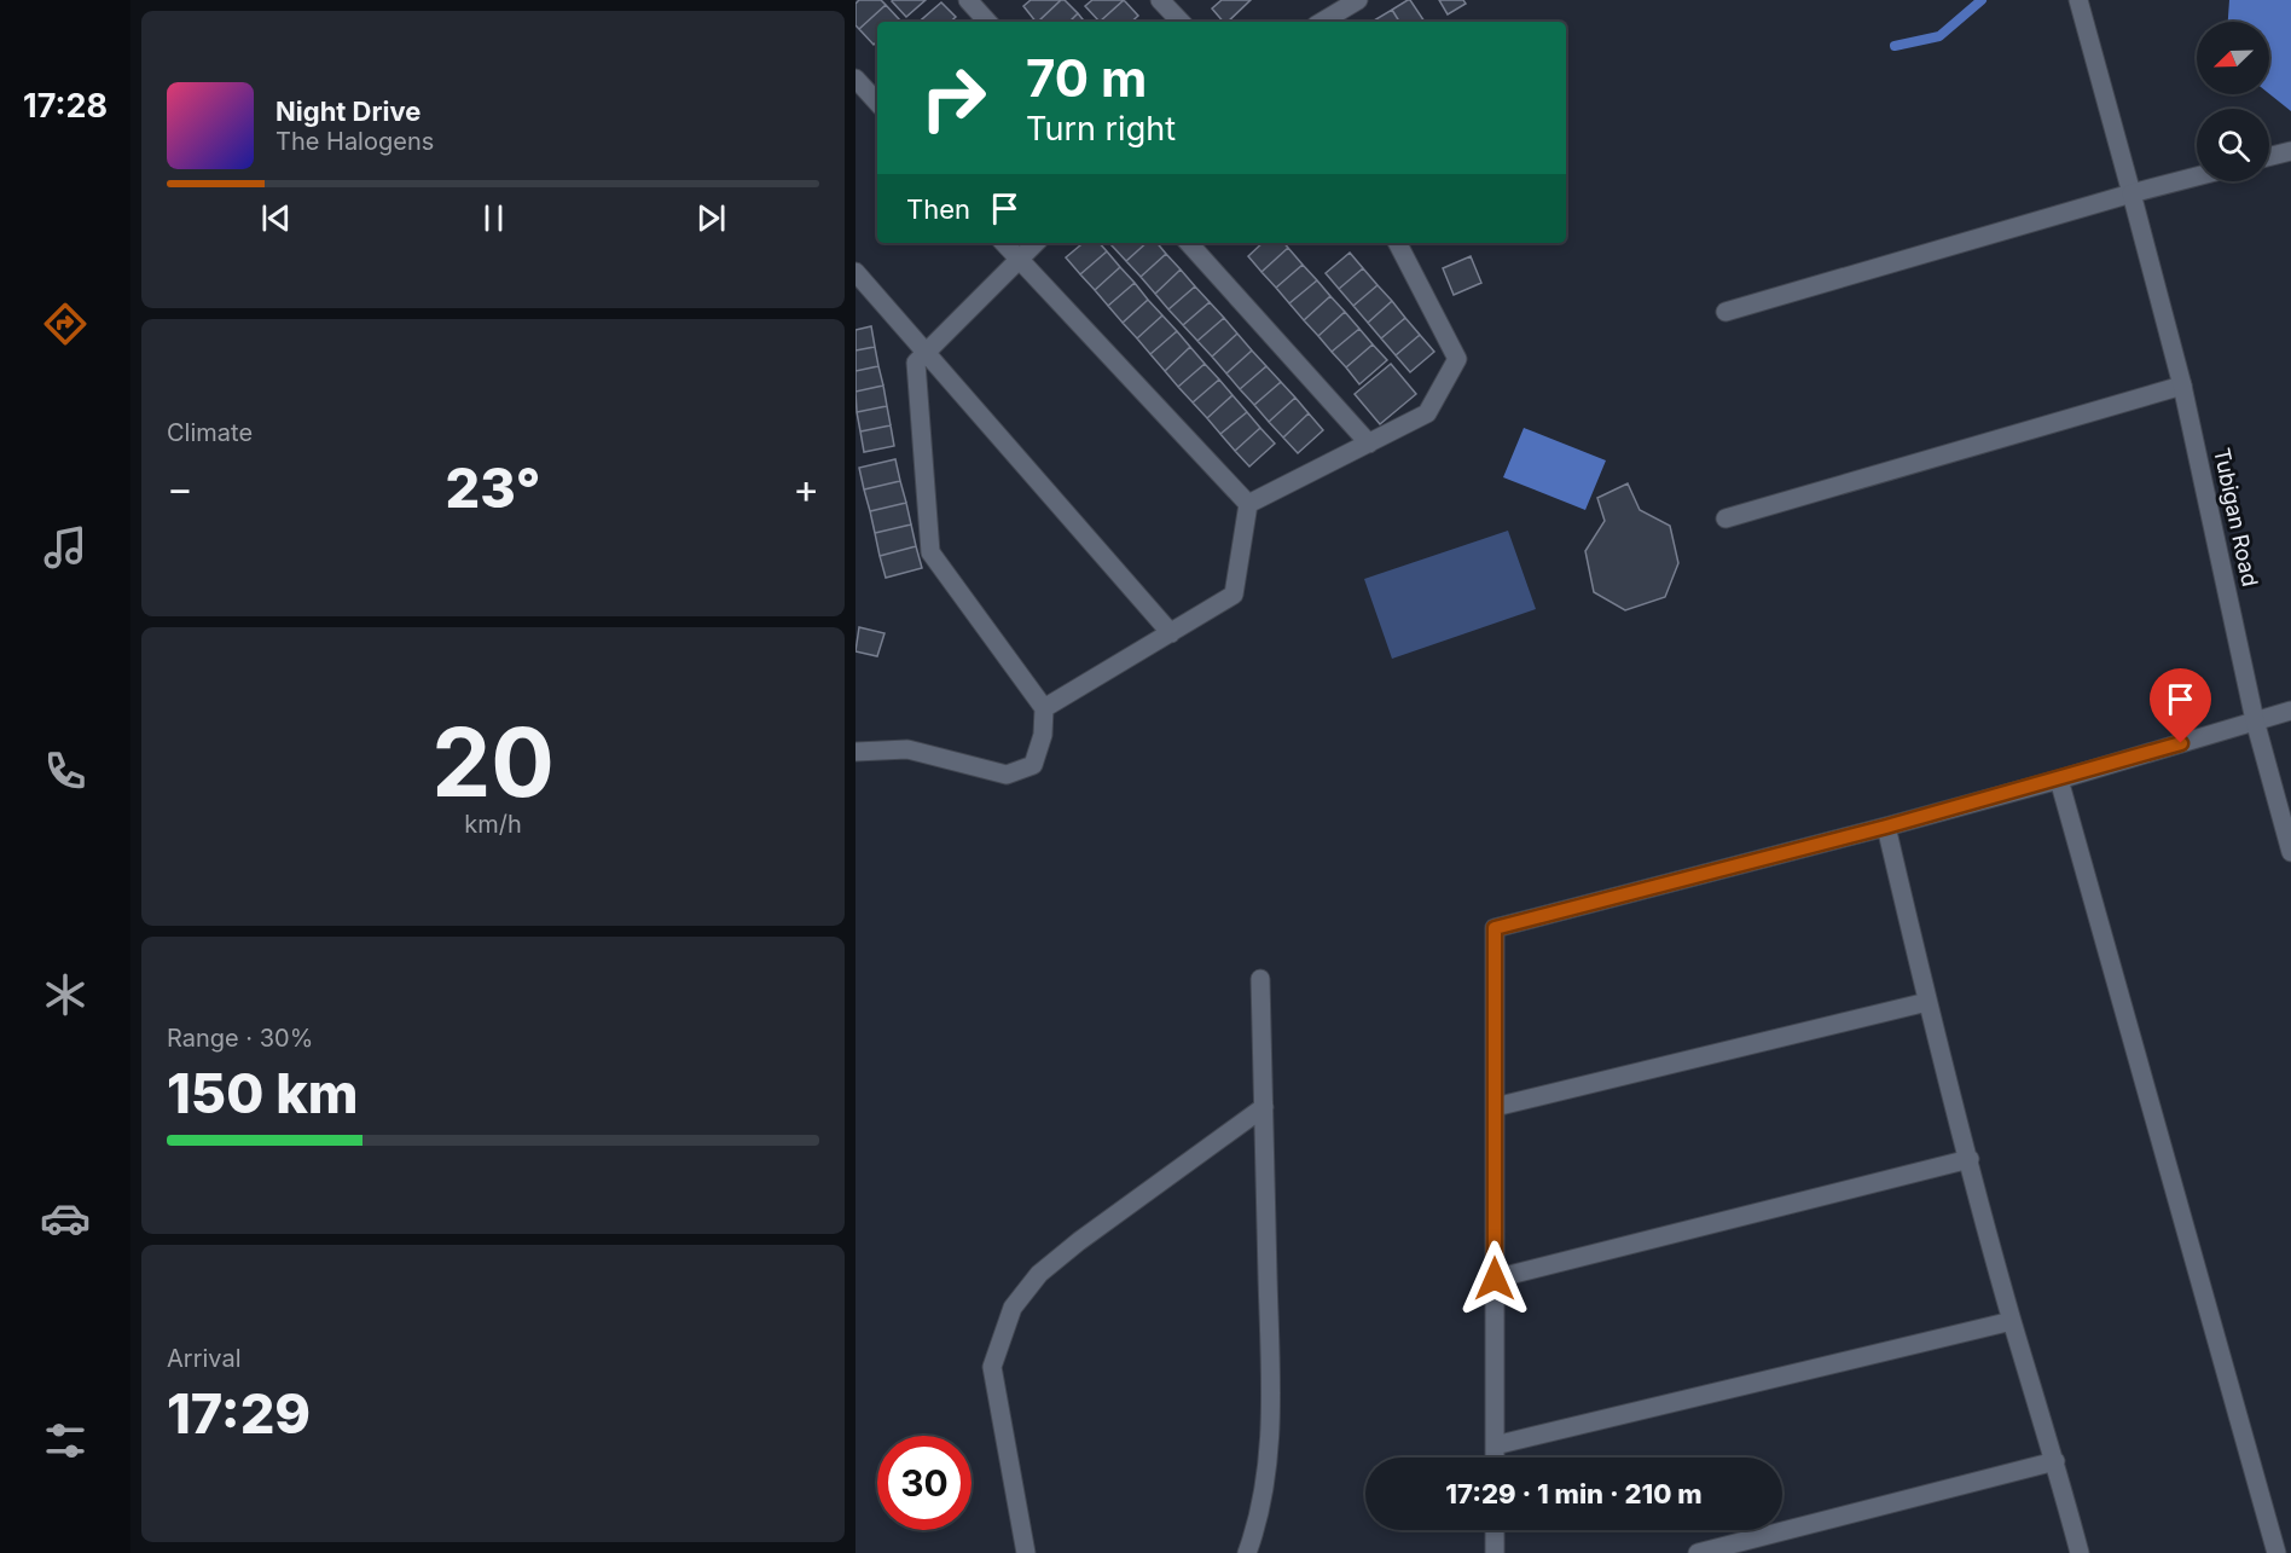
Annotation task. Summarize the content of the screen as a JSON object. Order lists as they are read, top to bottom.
{
  "streets": {
    "street": ["Tubigan Road"]
  },
  "north": "bottom left",
  "page": {
    "tabs": "17:28",
    "turn": ["70 m", "Turn right"],
    "song": ["Night Drive", "The Halogens"],
    "then": "Then",
    "tile": [
      "Climate",
      ["20", "km/h"],
      ["Range · 30%", "150 km"],
      ["Arrival", "17:29"]
    ],
    "heat": ["−", "23°", "+"],
    "limit": "30",
    "trip": "17:29 · 1 min · 210 m"
  }
}
